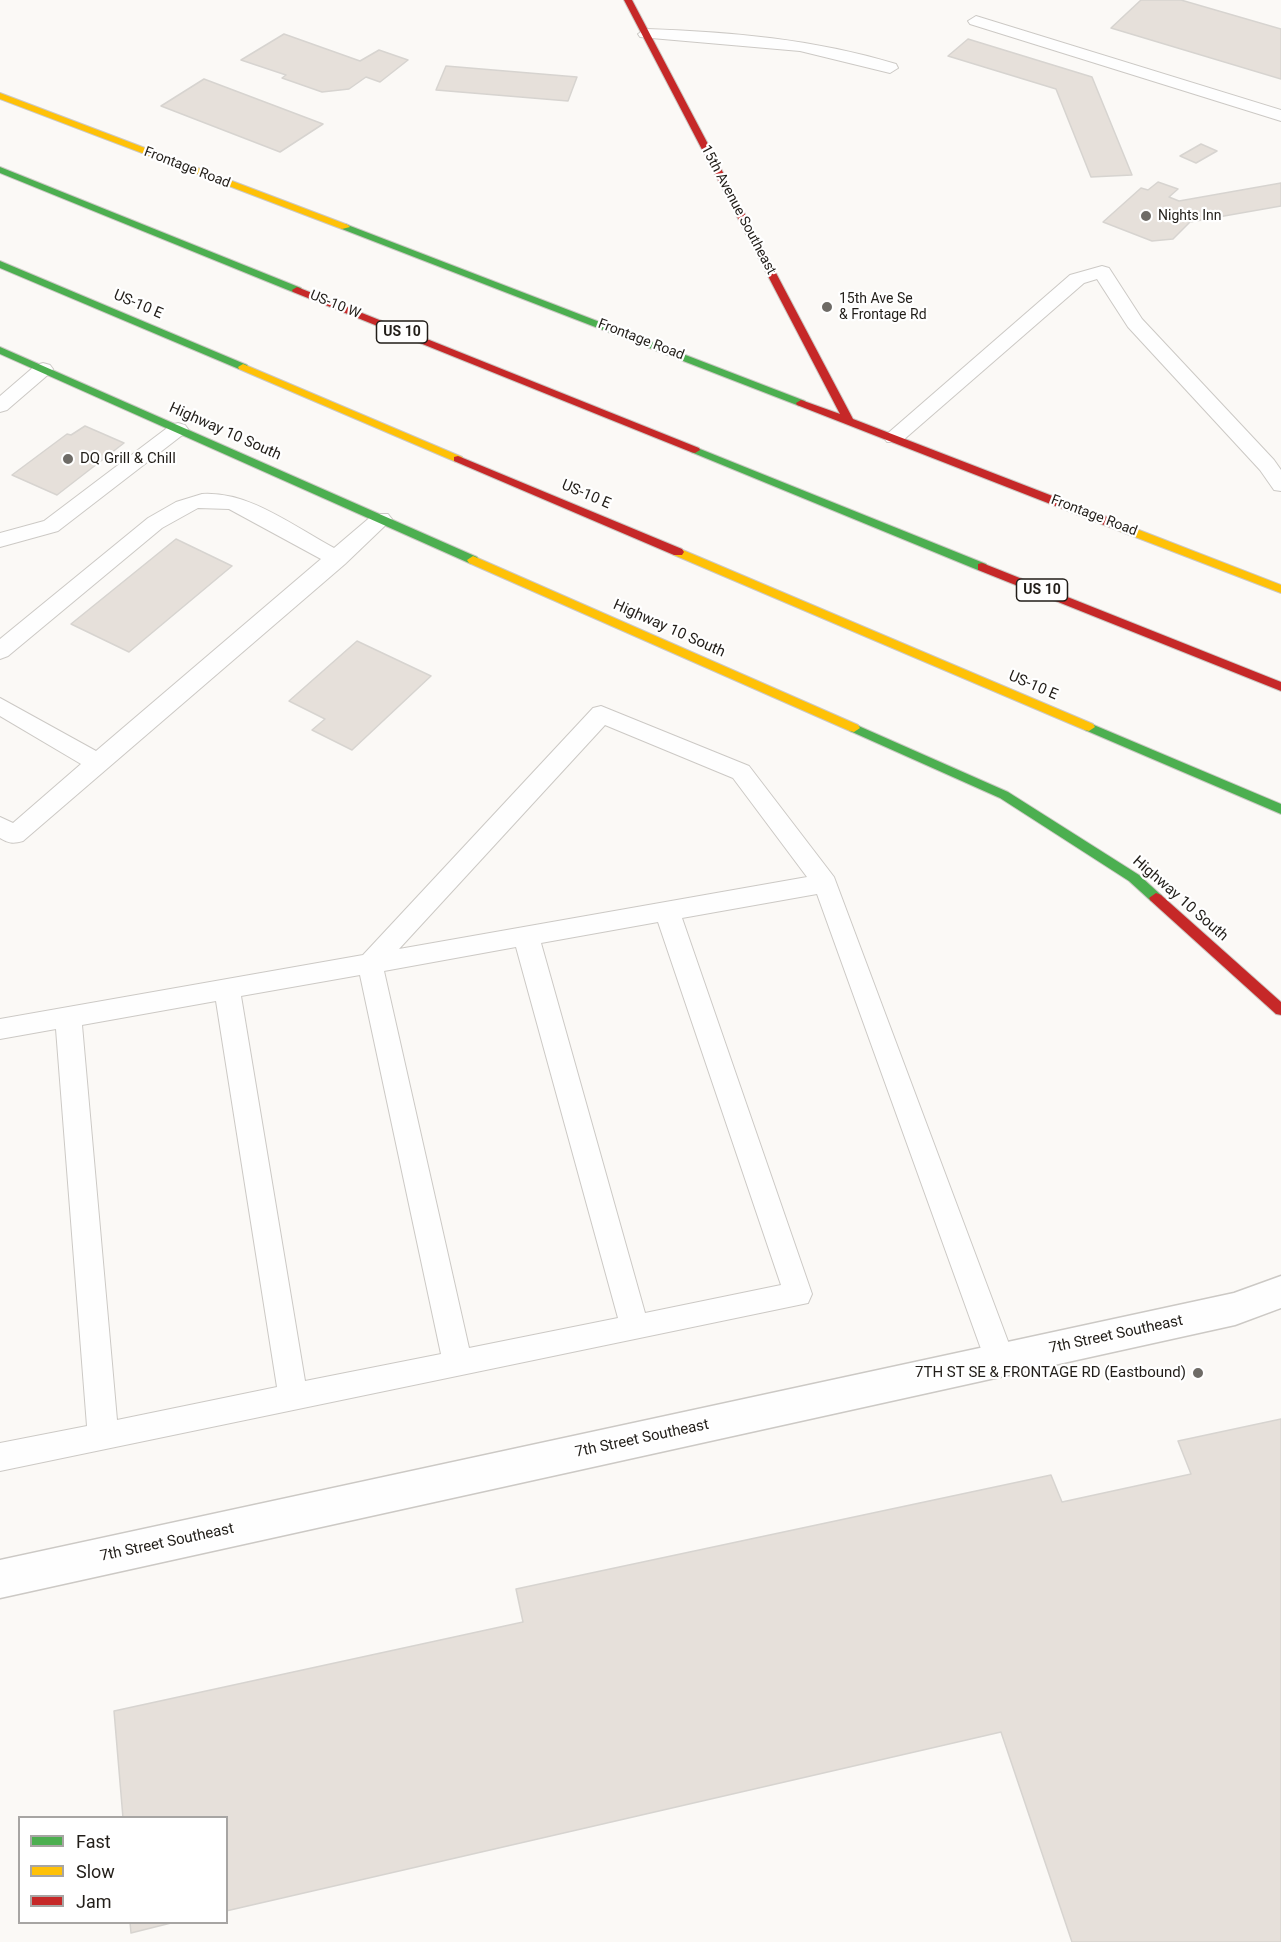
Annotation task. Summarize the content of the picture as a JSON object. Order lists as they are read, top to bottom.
{
  "streets": {
    "main road": [
      "Frontage Road",
      "15th Avenue Southeast",
      "US-10 E",
      "US-10 W",
      "US 10",
      "Highway 10 South"
    ],
    "street": ["7th Street Southeast"]
  },
  "crossings": [
    ["Frontage Road", "15th Avenue Southeast"]
  ],
  "places": [
    "Nights Inn",
    "15th Ave Se & Frontage Rd",
    "DQ Grill & Chill",
    "7TH ST SE & FRONTAGE RD (Eastbound)"
  ],
  "legend": ["Fast", "Slow", "Jam"]
}
